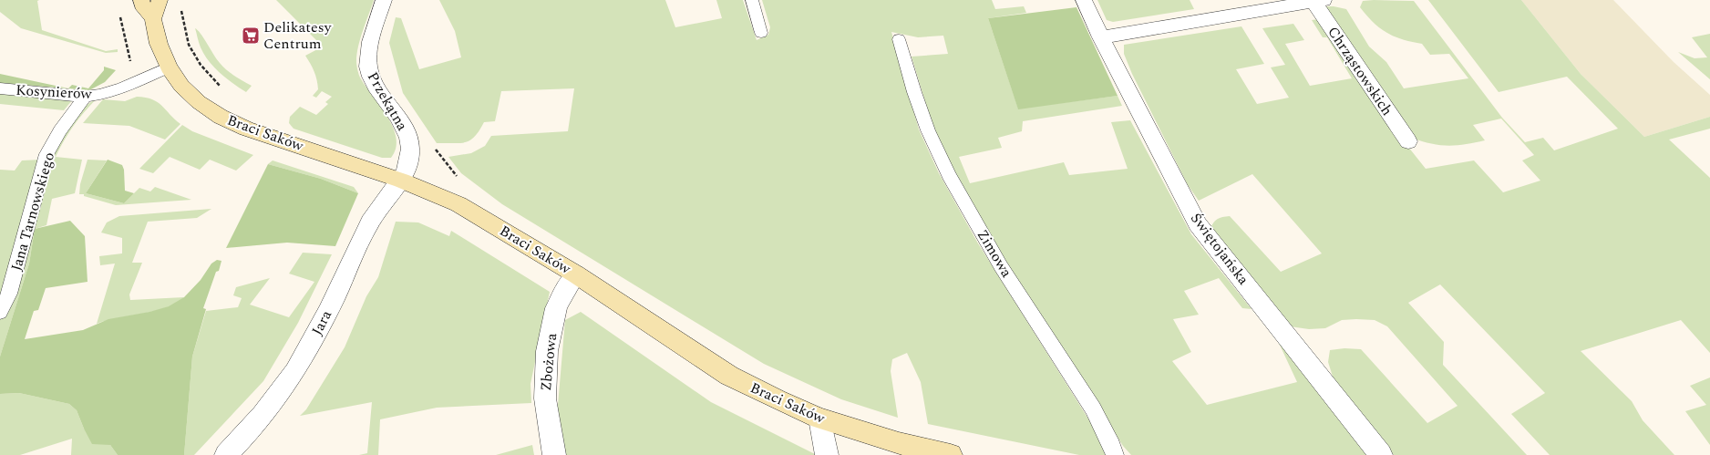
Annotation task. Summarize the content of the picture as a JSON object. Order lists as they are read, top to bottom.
{
  "streets": {
    "street": [
      "Chrząstowskich",
      "Przekątna",
      "Braci Saków",
      "Świętojańska",
      "Jara",
      "Zbożowa"
    ],
    "lane": ["Kosynierów", "Jana Tarnowskiego", "Zimowa"]
  },
  "crossings": [
    ["Kosynierów", "Braci Saków"],
    ["Kosynierów", "Jana Tarnowskiego"],
    ["Przekątna", "Braci Saków"],
    ["Przekątna", "Jara"],
    ["Braci Saków", "Jara"],
    ["Braci Saków", "Zbożowa"]
  ],
  "places": {
    "supermarket": ["Delikatesy Centrum"]
  }
}
